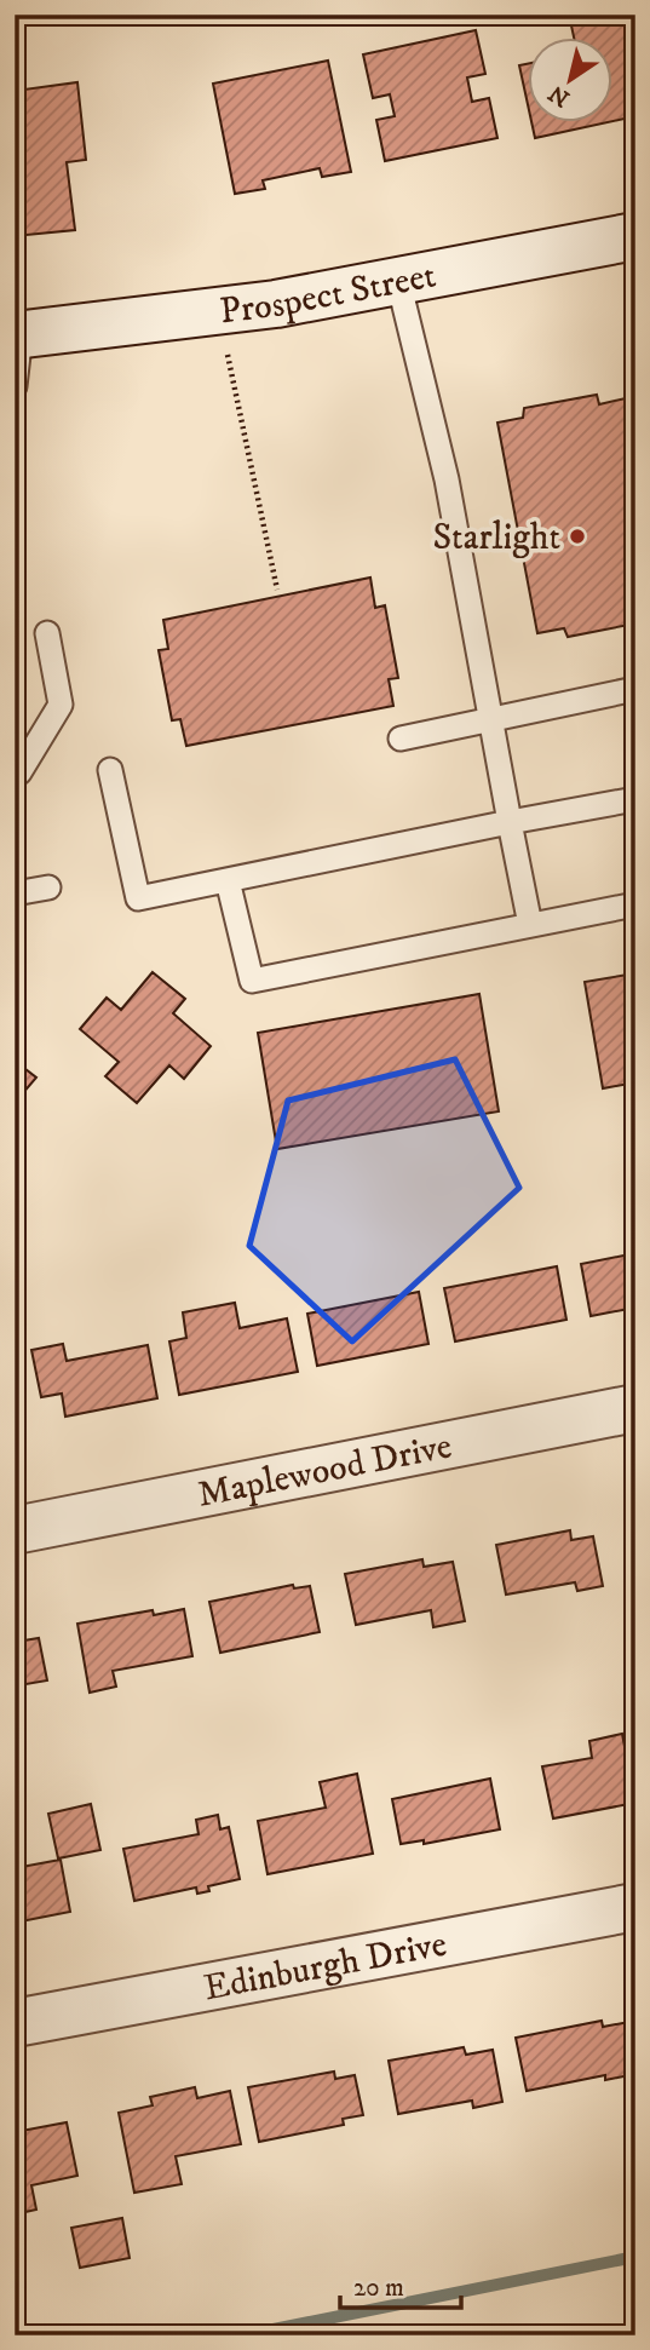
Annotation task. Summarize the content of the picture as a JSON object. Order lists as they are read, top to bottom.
{
  "streets": {
    "street": ["Prospect Street", "Maplewood Drive", "Edinburgh Drive"]
  },
  "places": ["Starlight"],
  "scale_bar": "20 m",
  "north": "bottom left"
}
